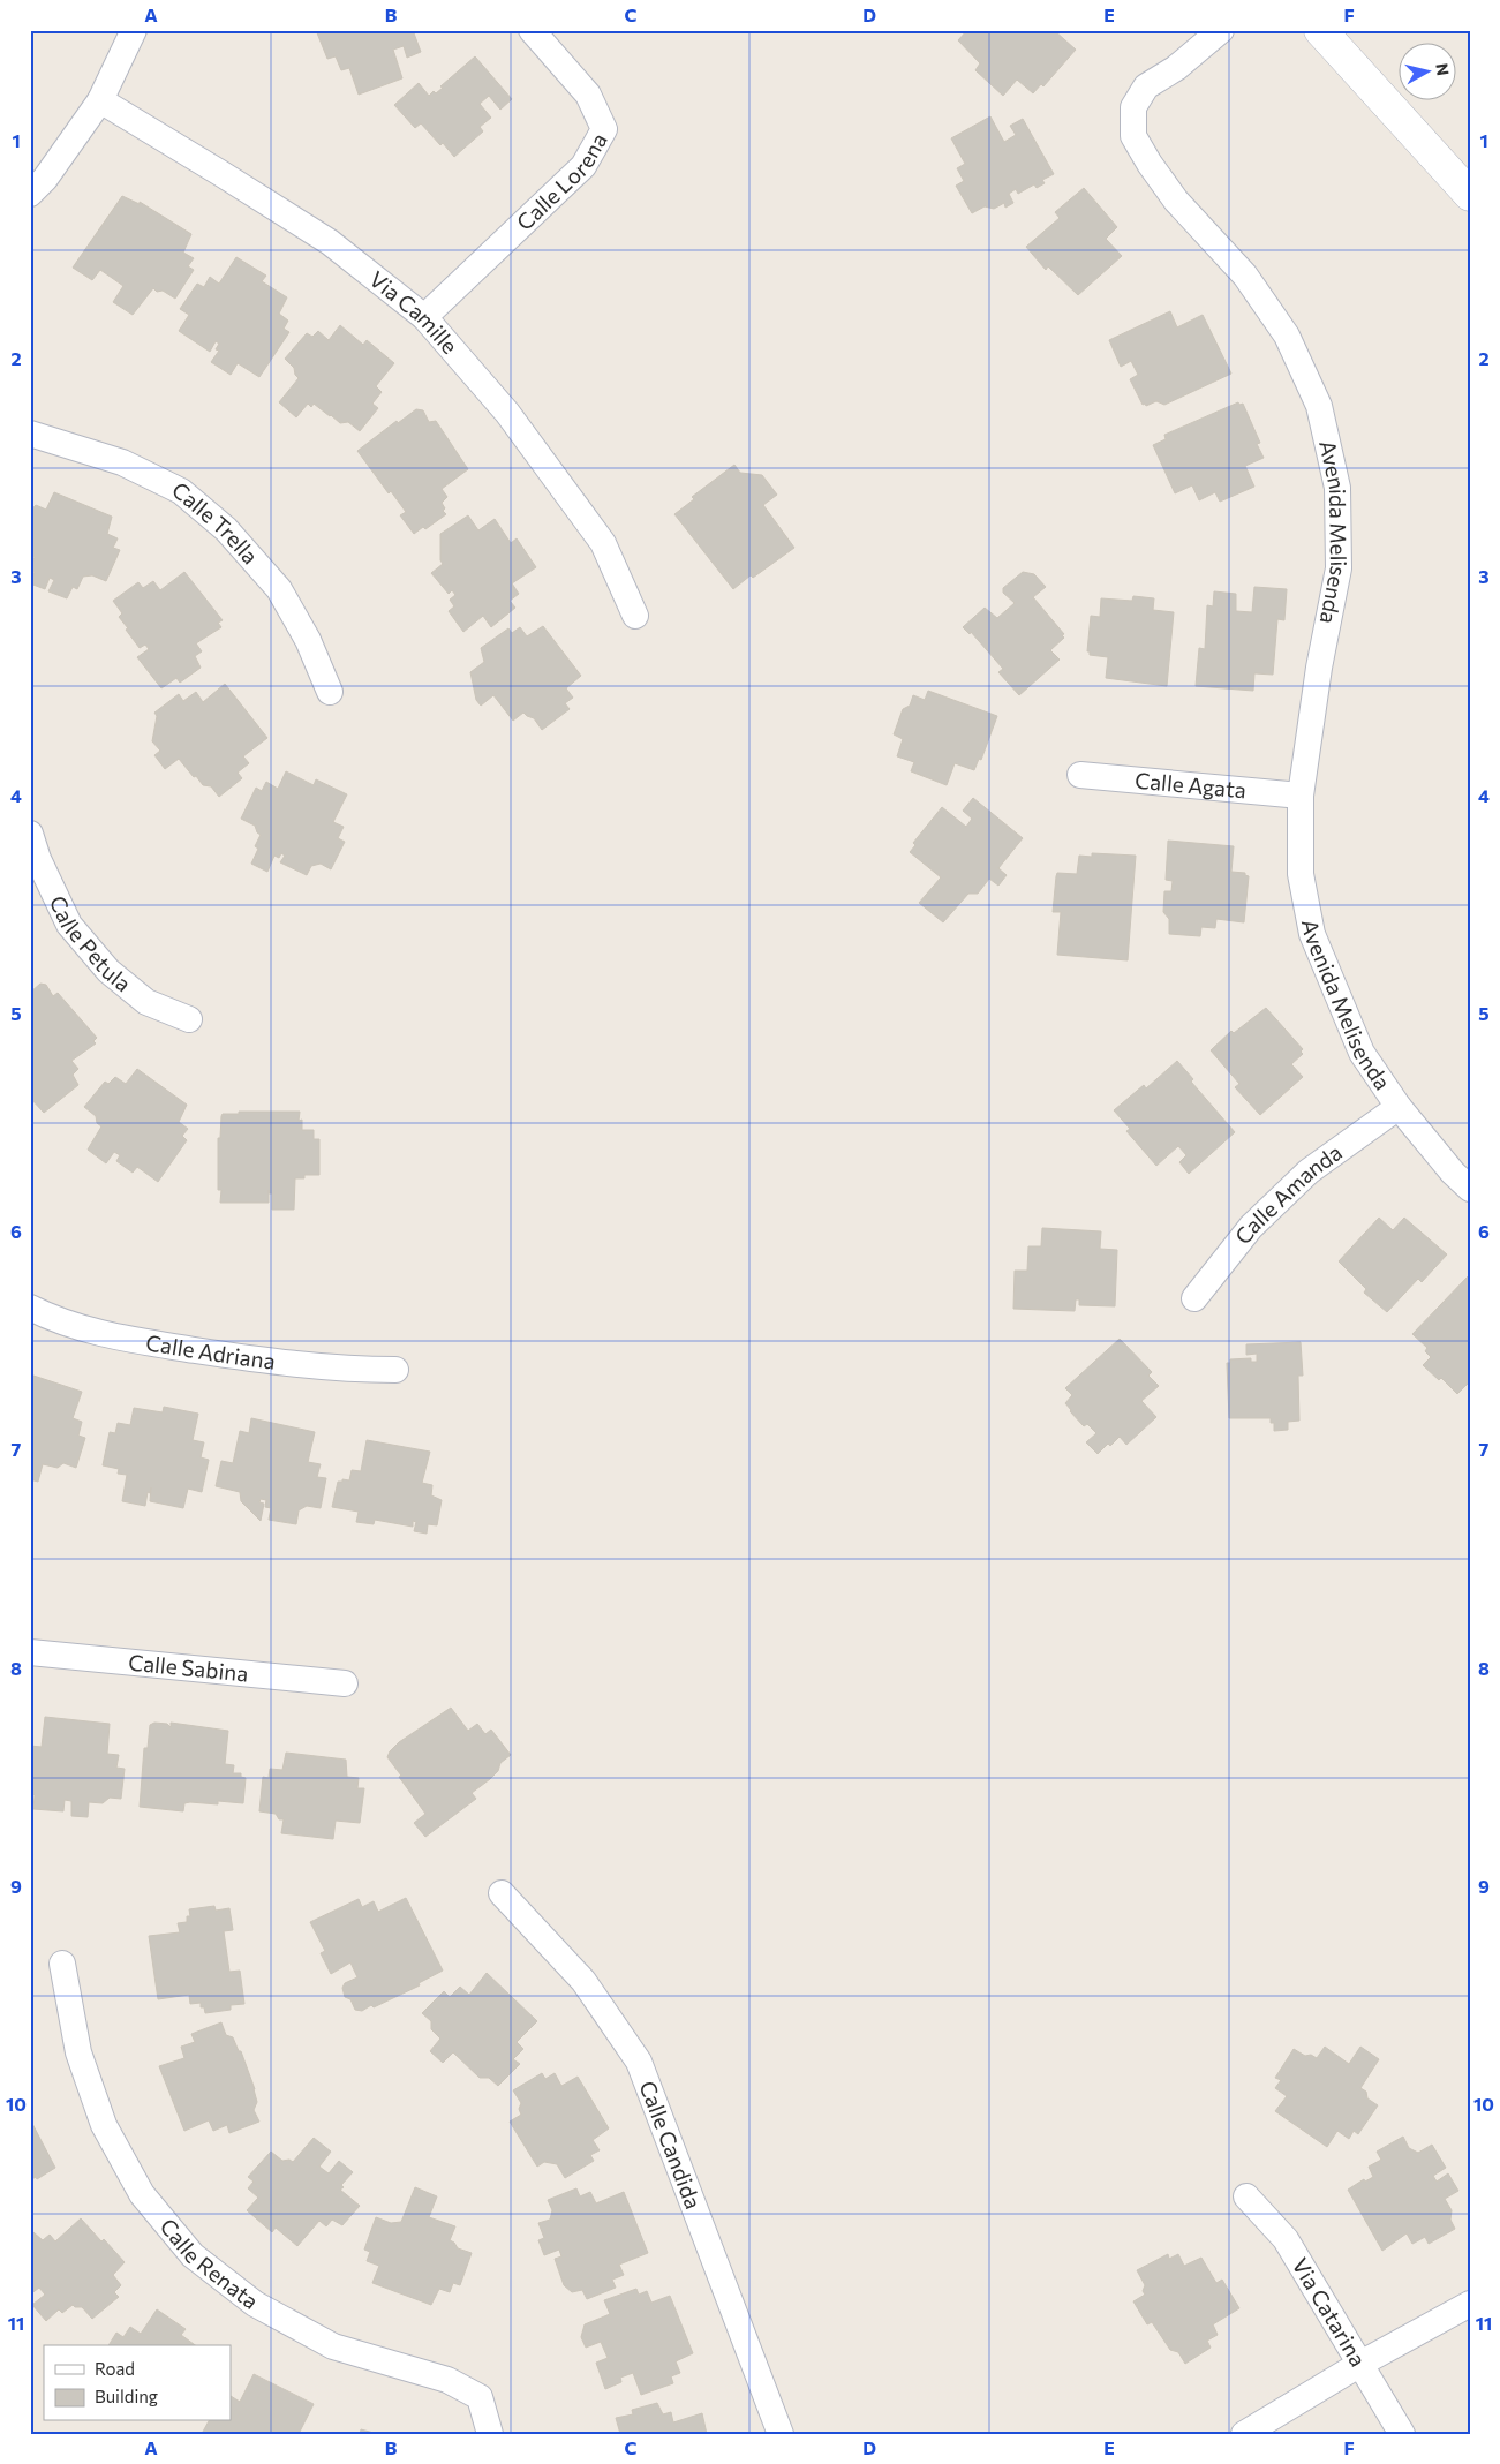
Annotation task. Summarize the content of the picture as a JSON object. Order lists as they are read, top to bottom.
{
  "streets": {
    "street": [
      "Calle Lorena",
      "Via Camille",
      "Calle Trella",
      "Avenida Melisenda",
      "Calle Agata",
      "Calle Petula",
      "Calle Amanda",
      "Calle Adriana",
      "Calle Sabina",
      "Calle Candida",
      "Calle Renata",
      "Via Catarina"
    ]
  },
  "crossings": [
    ["Calle Lorena", "Via Camille"],
    ["Avenida Melisenda", "Calle Agata"],
    ["Avenida Melisenda", "Calle Amanda"]
  ],
  "legend": ["Road", "Building"],
  "north": "right",
  "grid": {
    "columns": [
      "A",
      "B",
      "C",
      "D",
      "E",
      "F"
    ],
    "rows": [
      "1",
      "2",
      "3",
      "4",
      "5",
      "6",
      "7",
      "8",
      "9",
      "10",
      "11"
    ]
  }
}
